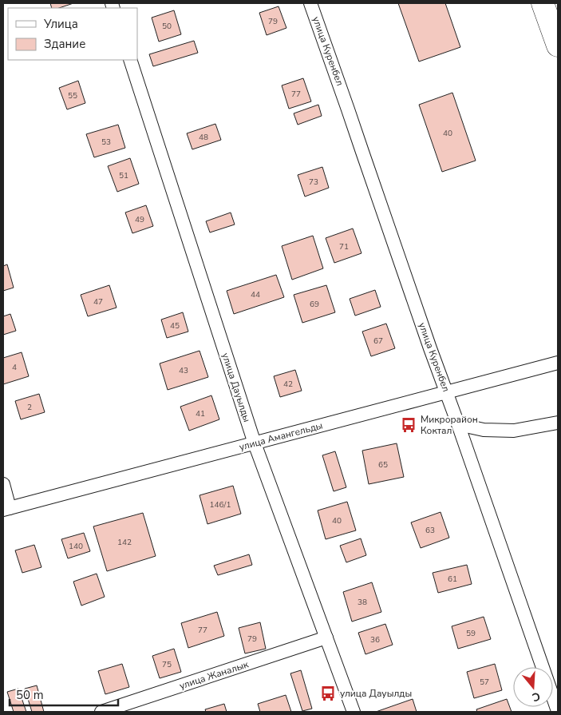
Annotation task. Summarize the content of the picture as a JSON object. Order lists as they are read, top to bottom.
{
  "streets": {
    "street": [
      "улица Куренбел",
      "улица Дауылды",
      "улица Амангельды",
      "улица Жаналык"
    ]
  },
  "crossings": [
    ["улица Куренбел", "улица Амангельды"],
    ["улица Дауылды", "улица Амангельды"],
    ["улица Дауылды", "улица Жаналык"]
  ],
  "places": {
    "bus stop": ["Микрорайон Коктал", "улица Дауылды"]
  },
  "house_numbers": [
    "79",
    "50",
    "77",
    "55",
    "40",
    "48",
    "53",
    "51",
    "73",
    "49",
    "71",
    "44",
    "47",
    "69",
    "45",
    "67",
    "4",
    "43",
    "42",
    "2",
    "41",
    "65",
    "146/1",
    "40",
    "63",
    "142",
    "140",
    "61",
    "38",
    "77",
    "59",
    "79",
    "36",
    "75",
    "57"
  ],
  "legend": ["Улица", "Здание"],
  "scale_bar": "50 m",
  "north": "bottom"
}
